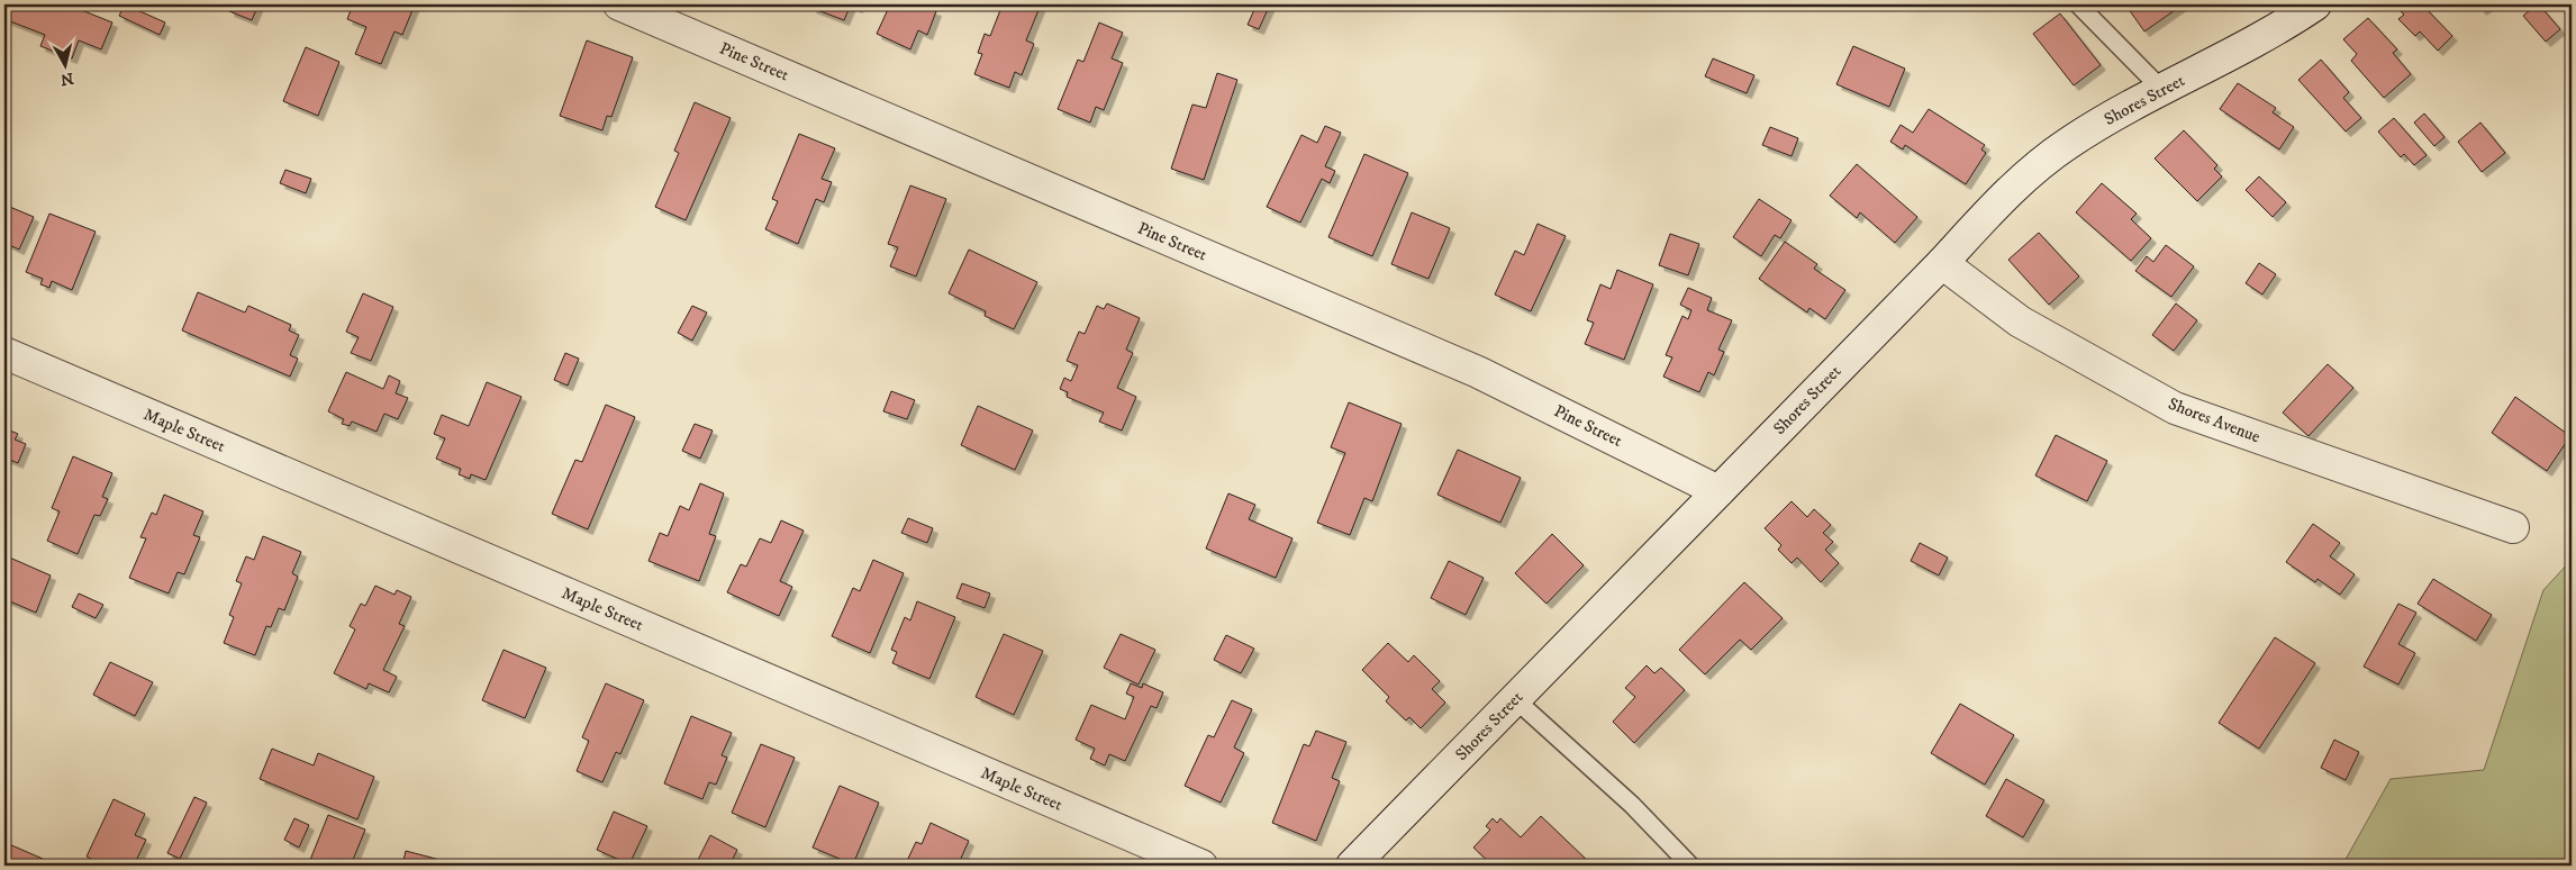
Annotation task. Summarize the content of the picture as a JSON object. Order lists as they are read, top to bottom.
{
  "streets": {
    "street": [
      "Pine Street",
      "Shores Street",
      "Shores Avenue",
      "Maple Street"
    ]
  },
  "crossings": [
    ["Pine Street", "Shores Street"],
    ["Shores Street", "Shores Avenue"]
  ],
  "north": "bottom"
}
